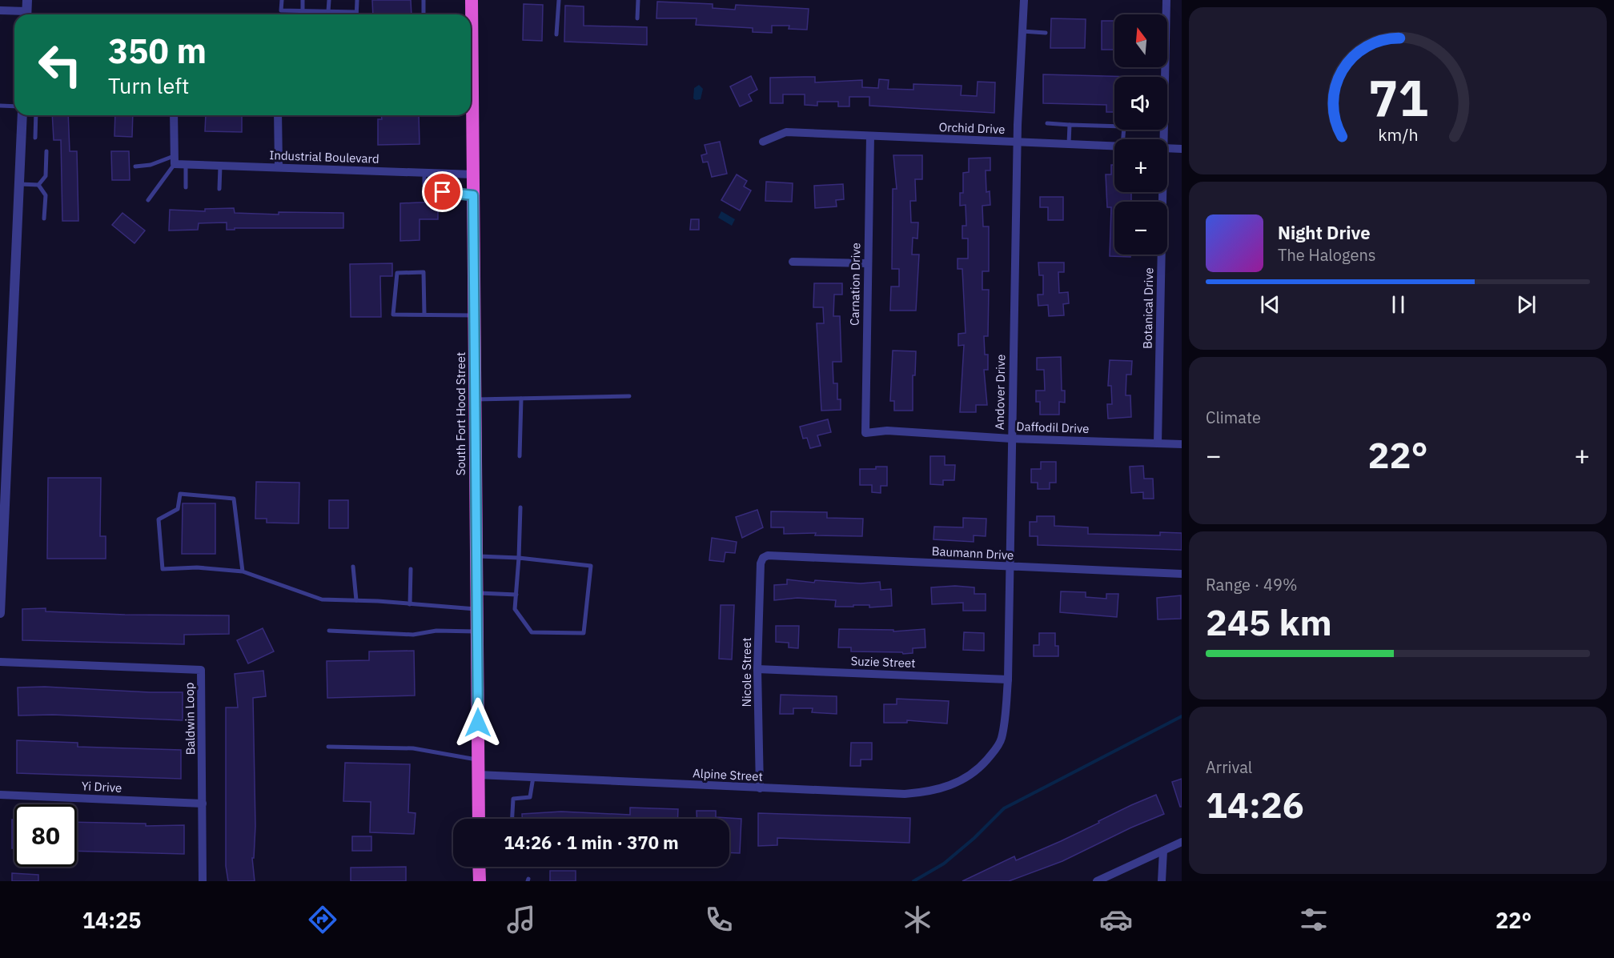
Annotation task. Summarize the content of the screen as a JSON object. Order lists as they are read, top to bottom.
{
  "streets": {
    "highway": ["South Fort Hood Street"],
    "street": [
      "Orchid Drive",
      "Industrial Boulevard",
      "Carnation Drive",
      "Botanical Drive",
      "Andover Drive",
      "Daffodil Drive",
      "Baumann Drive",
      "Suzie Street",
      "Nicole Street",
      "Baldwin Loop",
      "Alpine Street",
      "Yi Drive"
    ]
  },
  "crossings": [
    ["Orchid Drive", "Carnation Drive"],
    ["Orchid Drive", "Andover Drive"],
    ["Industrial Boulevard", "South Fort Hood Street"],
    ["Carnation Drive", "Daffodil Drive"],
    ["Botanical Drive", "Daffodil Drive"],
    ["Andover Drive", "Daffodil Drive"],
    ["Andover Drive", "Baumann Drive"],
    ["Andover Drive", "Suzie Street"],
    ["Andover Drive", "Alpine Street"],
    ["South Fort Hood Street", "Alpine Street"],
    ["Baumann Drive", "Nicole Street"],
    ["Suzie Street", "Nicole Street"],
    ["Nicole Street", "Alpine Street"],
    ["Baldwin Loop", "Yi Drive"]
  ],
  "north": "top",
  "page": {
    "map_buttons": ["+", "−"],
    "turn": ["350 m", "Turn left"],
    "song": ["Night Drive", "The Halogens"],
    "tile": [
      "Climate",
      ["Range · 49%", "245 km"],
      ["Arrival", "14:26"]
    ],
    "heat": ["−", "22°", "+"],
    "limit": "80",
    "trip": "14:26 · 1 min · 370 m",
    "tabs": ["14:25", "22°"],
    "gauge": ["71", "km/h"]
  }
}
